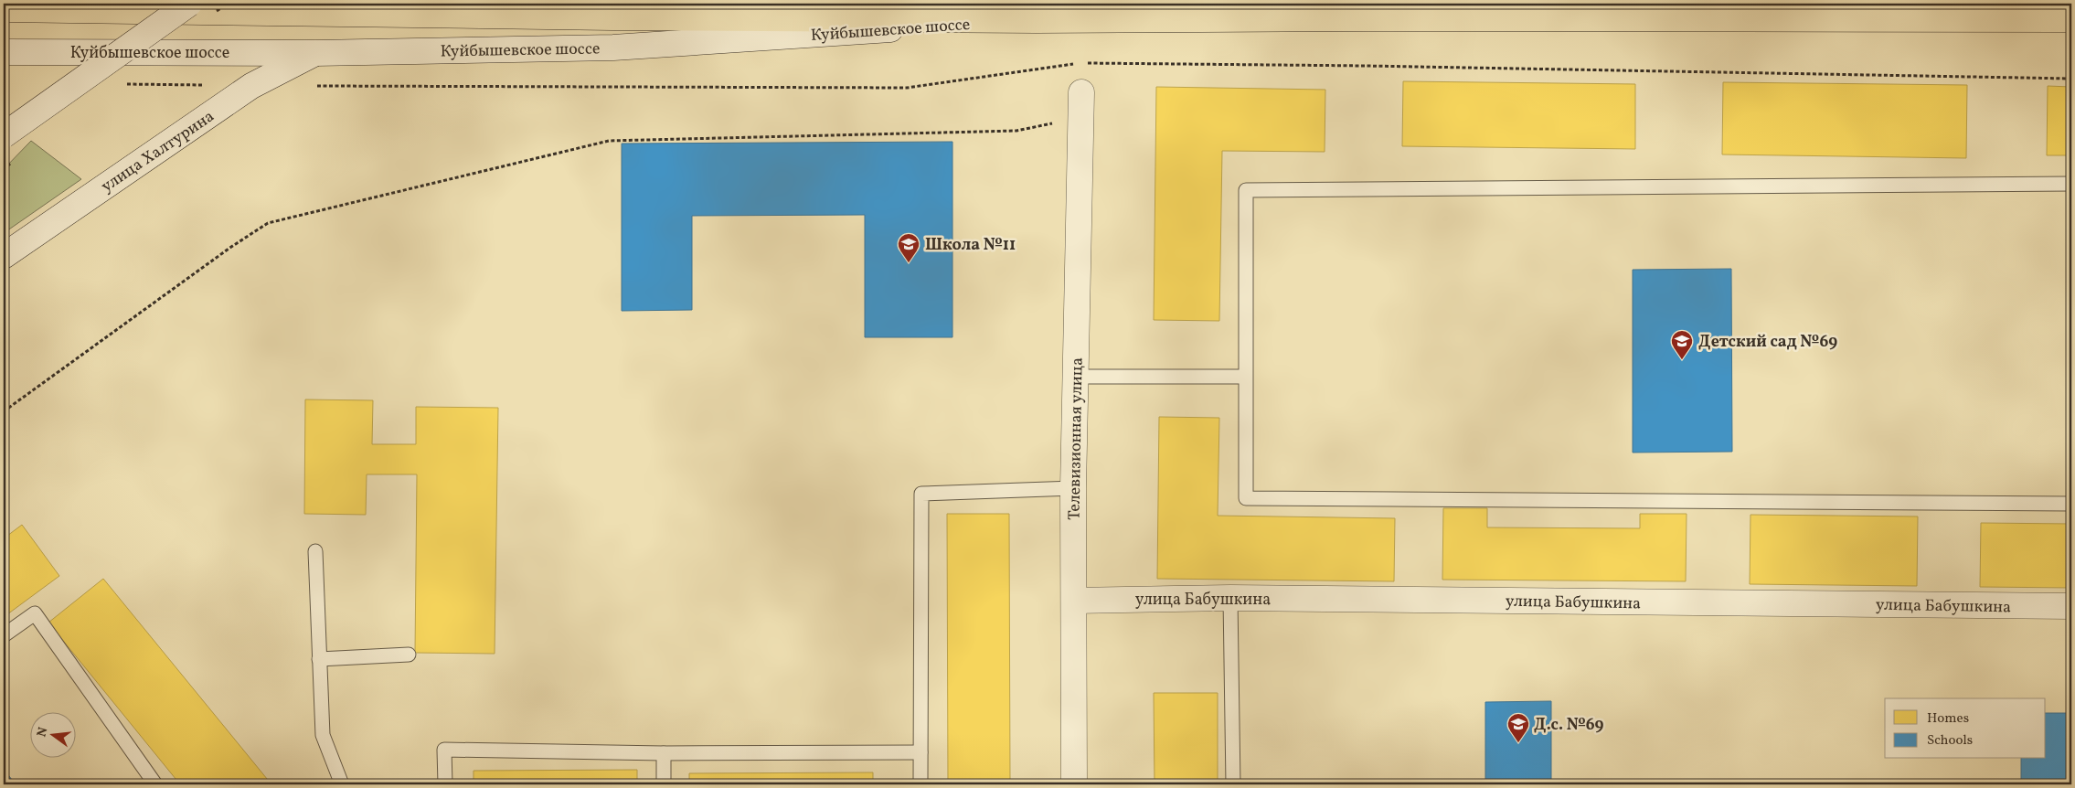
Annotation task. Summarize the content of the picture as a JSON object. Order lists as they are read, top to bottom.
{
  "streets": {
    "main road": ["Куйбышевское шоссе"],
    "street": ["улица Халтурина", "Телевизионная улица", "улица Бабушкина"]
  },
  "crossings": [
    ["Куйбышевское шоссе", "улица Халтурина"],
    ["Телевизионная улица", "улица Бабушкина"]
  ],
  "places": {
    "school or university": ["Школа №11", "Детский сад №69", "Д.с. №69"]
  },
  "legend": ["Homes", "Schools"],
  "north": "left"
}
